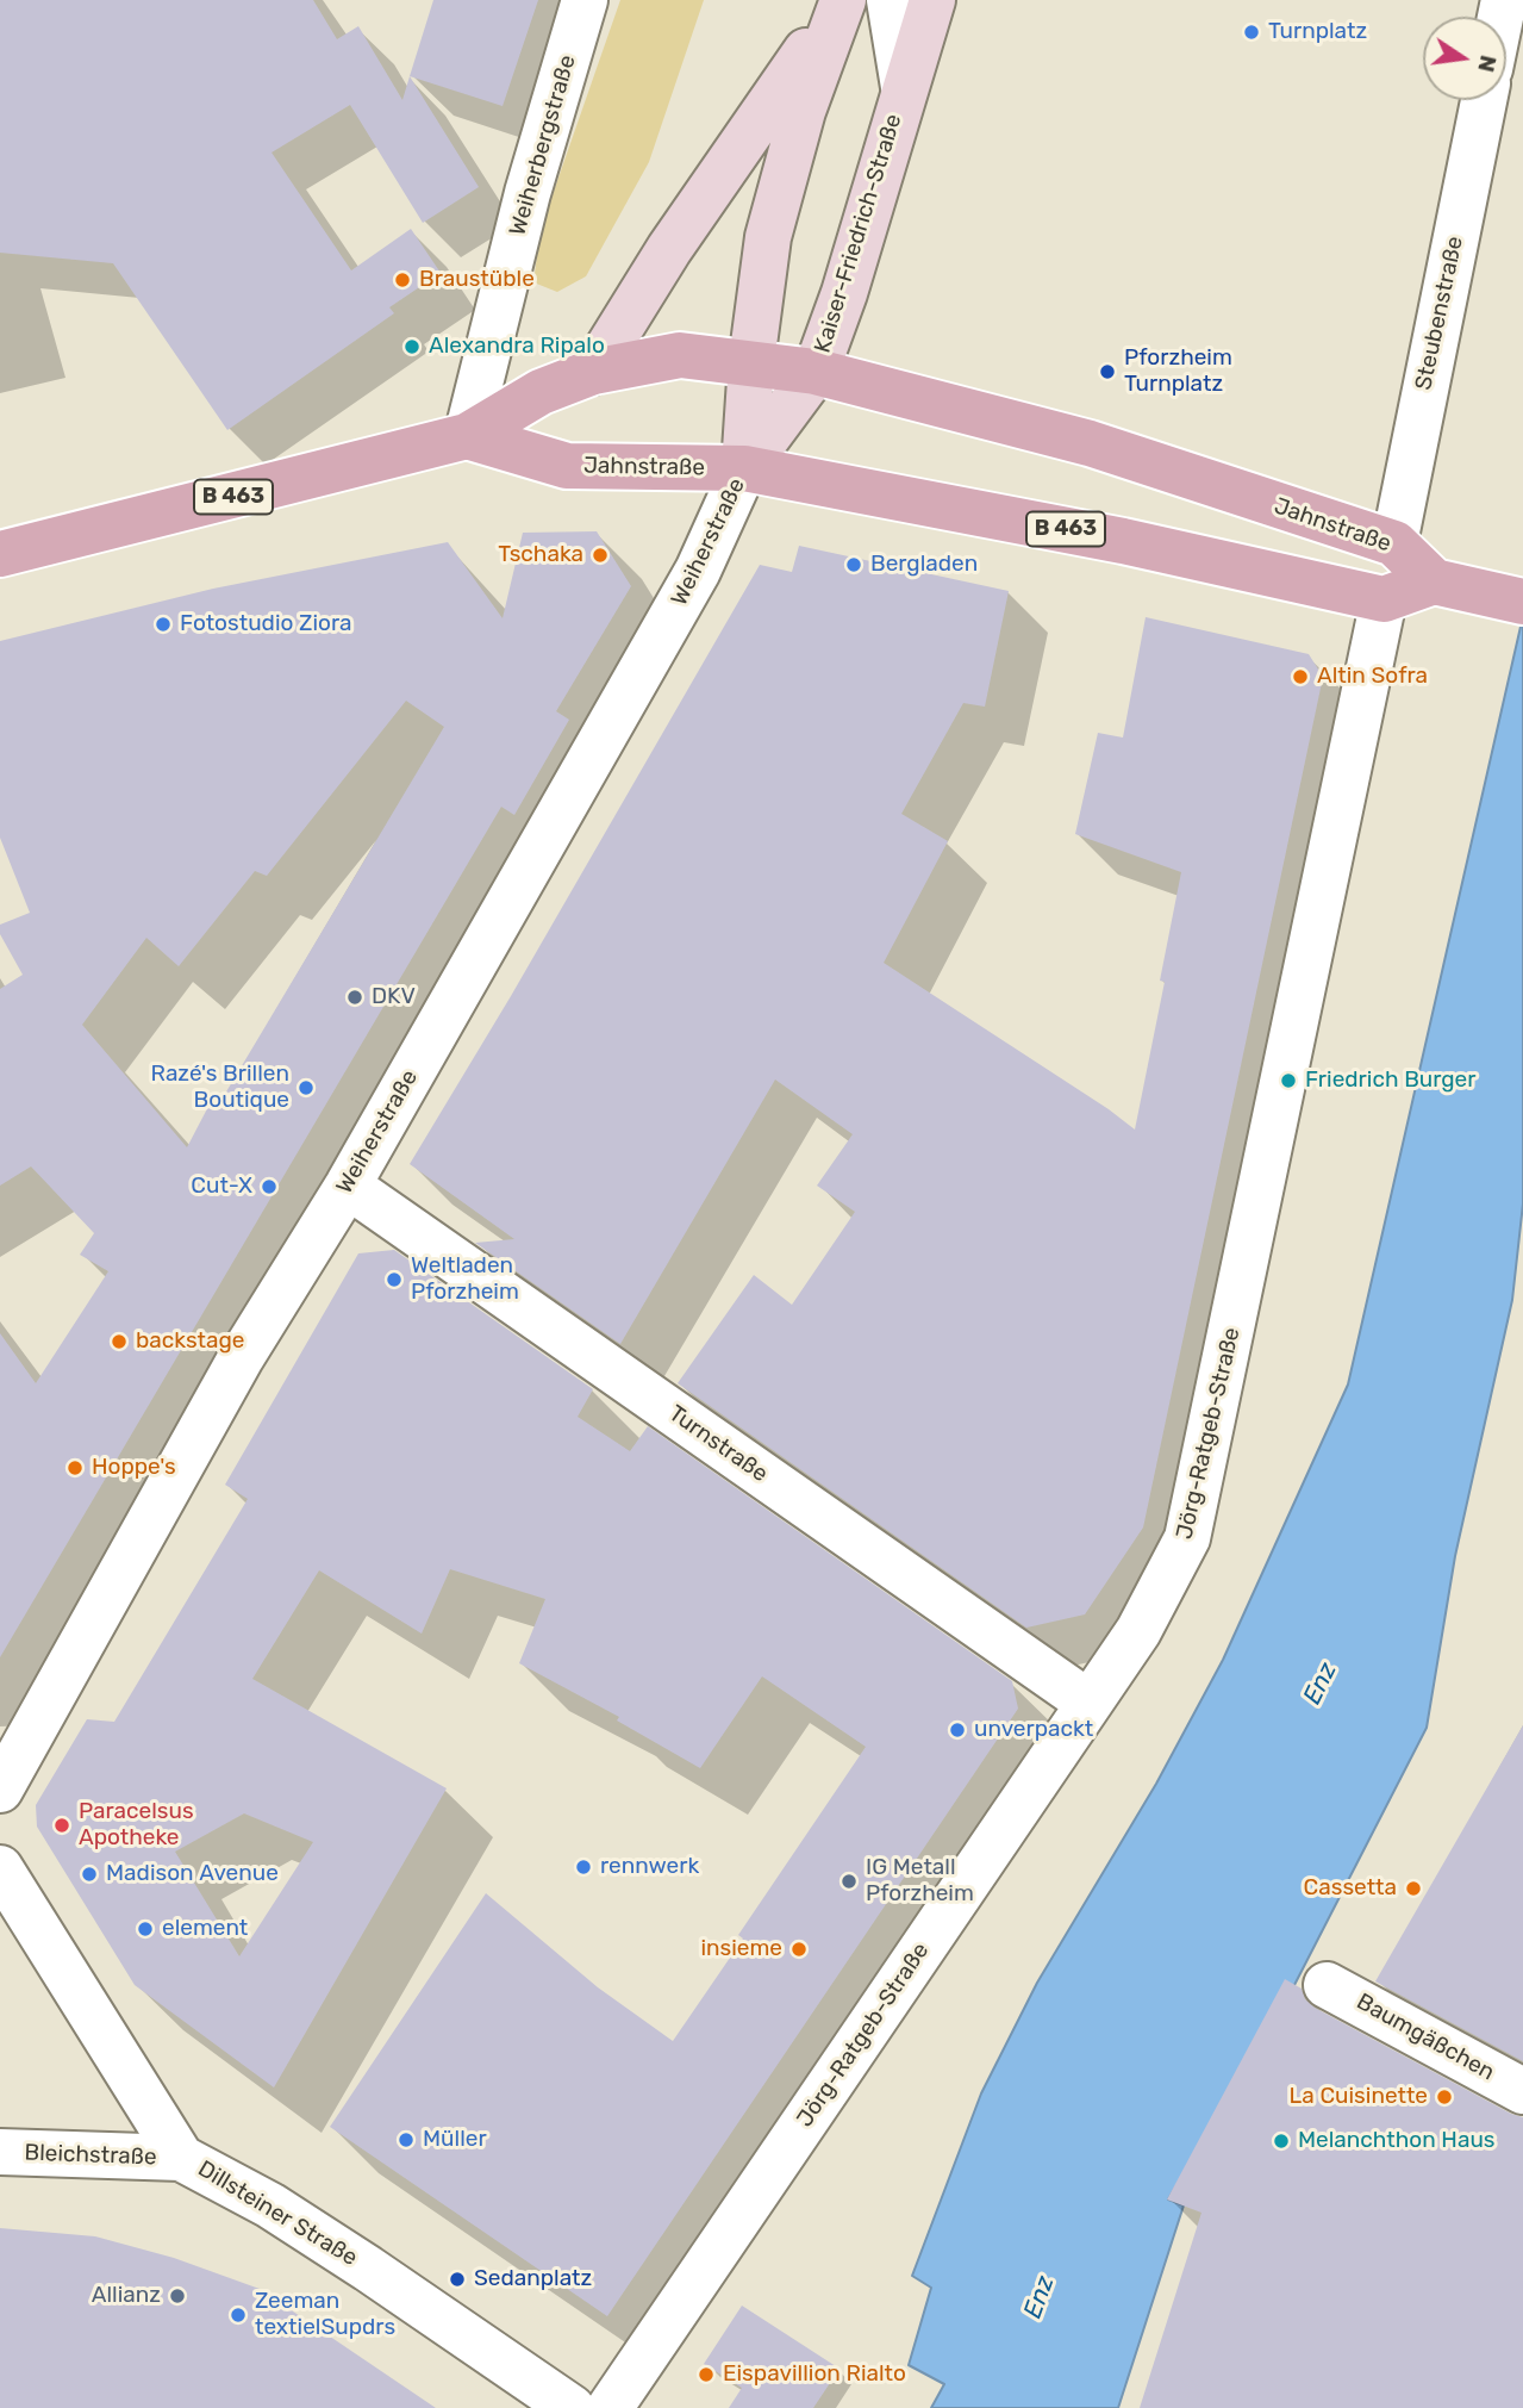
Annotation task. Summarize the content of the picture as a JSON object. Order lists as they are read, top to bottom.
{
  "streets": {
    "main road": ["Jahnstraße", "B 463"],
    "street": [
      "Weiherbergstraße",
      "Kaiser-Friedrich-Straße",
      "Steubenstraße",
      "Weiherstraße",
      "Jörg-Ratgeb-Straße",
      "Turnstraße",
      "Baumgäßchen",
      "Bleichstraße",
      "Dillsteiner Straße"
    ]
  },
  "crossings": [
    ["Weiherbergstraße", "Jahnstraße"],
    ["Kaiser-Friedrich-Straße", "Jahnstraße"],
    ["Kaiser-Friedrich-Straße", "Weiherstraße"],
    ["Steubenstraße", "Jahnstraße"],
    ["Jahnstraße", "Weiherstraße"],
    ["Jahnstraße", "Jörg-Ratgeb-Straße"],
    ["Weiherstraße", "Turnstraße"],
    ["Jörg-Ratgeb-Straße", "Turnstraße"],
    ["Bleichstraße", "Dillsteiner Straße"]
  ],
  "water": ["Enz"],
  "places": [
    "Turnplatz",
    "Braustüble",
    "Alexandra Ripalo",
    "Pforzheim Turnplatz",
    "Tschaka",
    "Bergladen",
    "Fotostudio Ziora",
    "Altin Sofra",
    "DKV",
    "Friedrich Burger",
    "Razé's Brillen Boutique",
    "Cut-X",
    "Weltladen Pforzheim",
    "backstage",
    "Hoppe's",
    "unverpackt",
    "Paracelsus Apotheke",
    "rennwerk",
    "Madison Avenue",
    "IG Metall Pforzheim",
    "Cassetta",
    "element",
    "insieme",
    "La Cuisinette",
    "Müller",
    "Melanchthon Haus",
    "Sedanplatz",
    "Allianz",
    "Zeeman textielSupdrs",
    "Eispavillion Rialto"
  ],
  "north": "right"
}
